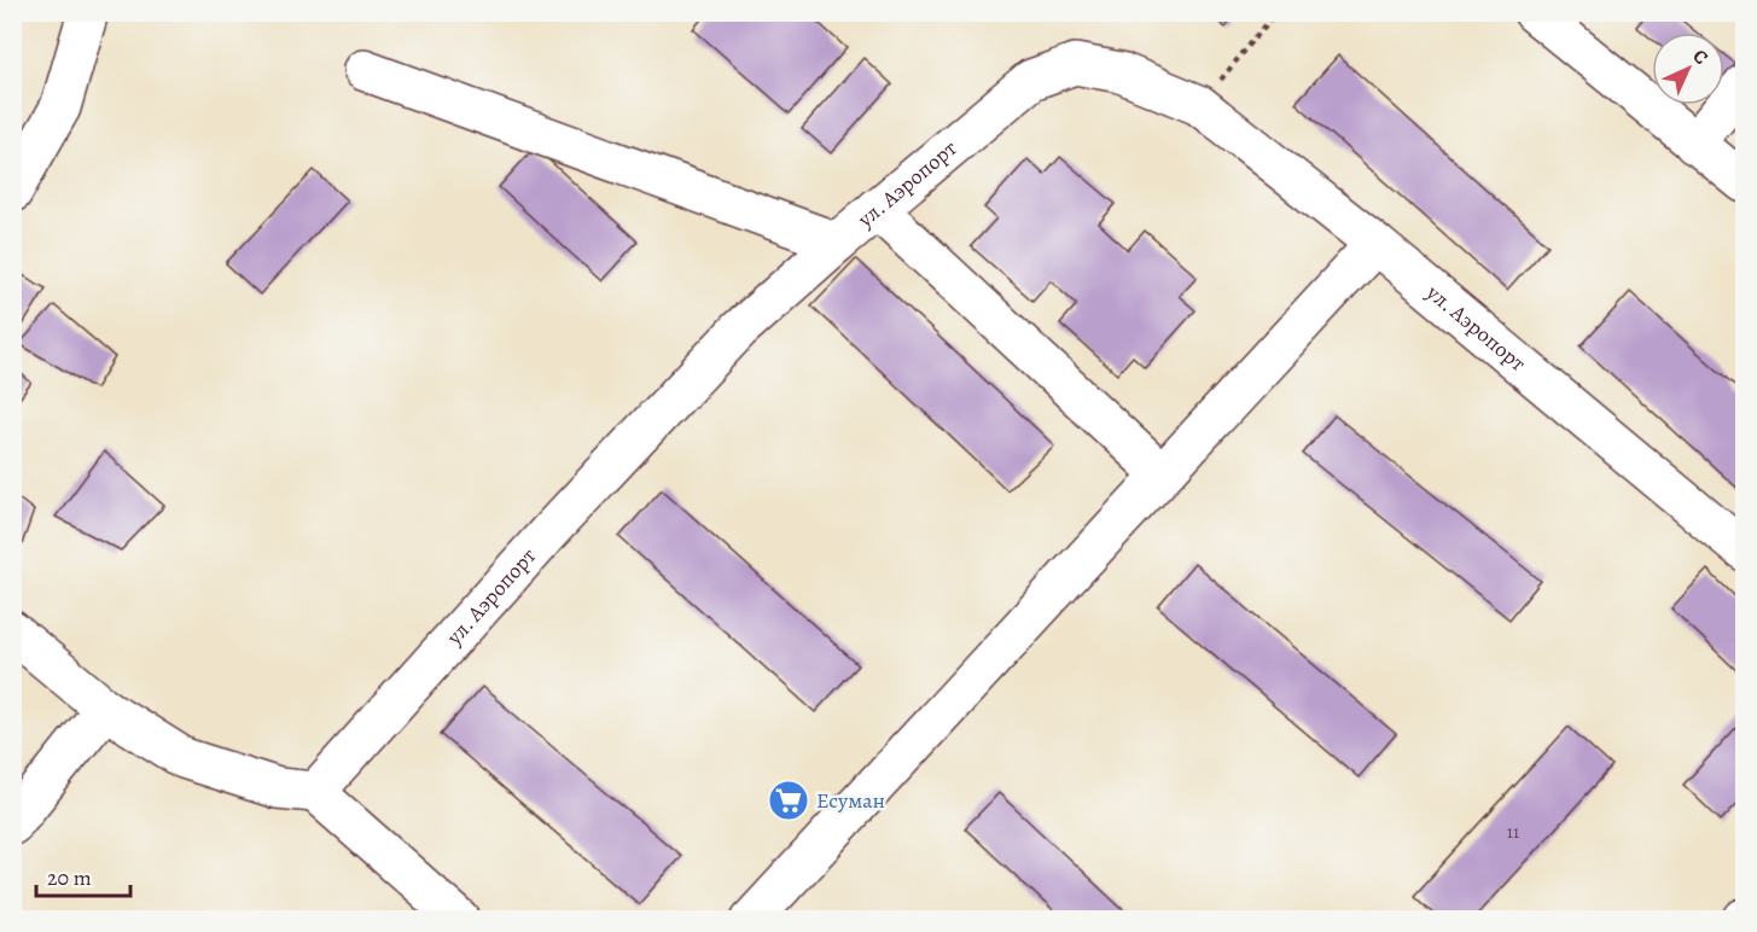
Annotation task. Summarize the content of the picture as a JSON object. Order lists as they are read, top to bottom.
{
  "streets": {
    "street": ["ул. Аэропорт"]
  },
  "places": {
    "supermarket": ["Есуман"]
  },
  "house_numbers": ["11"],
  "scale_bar": "20 m",
  "north": "top right"
}
